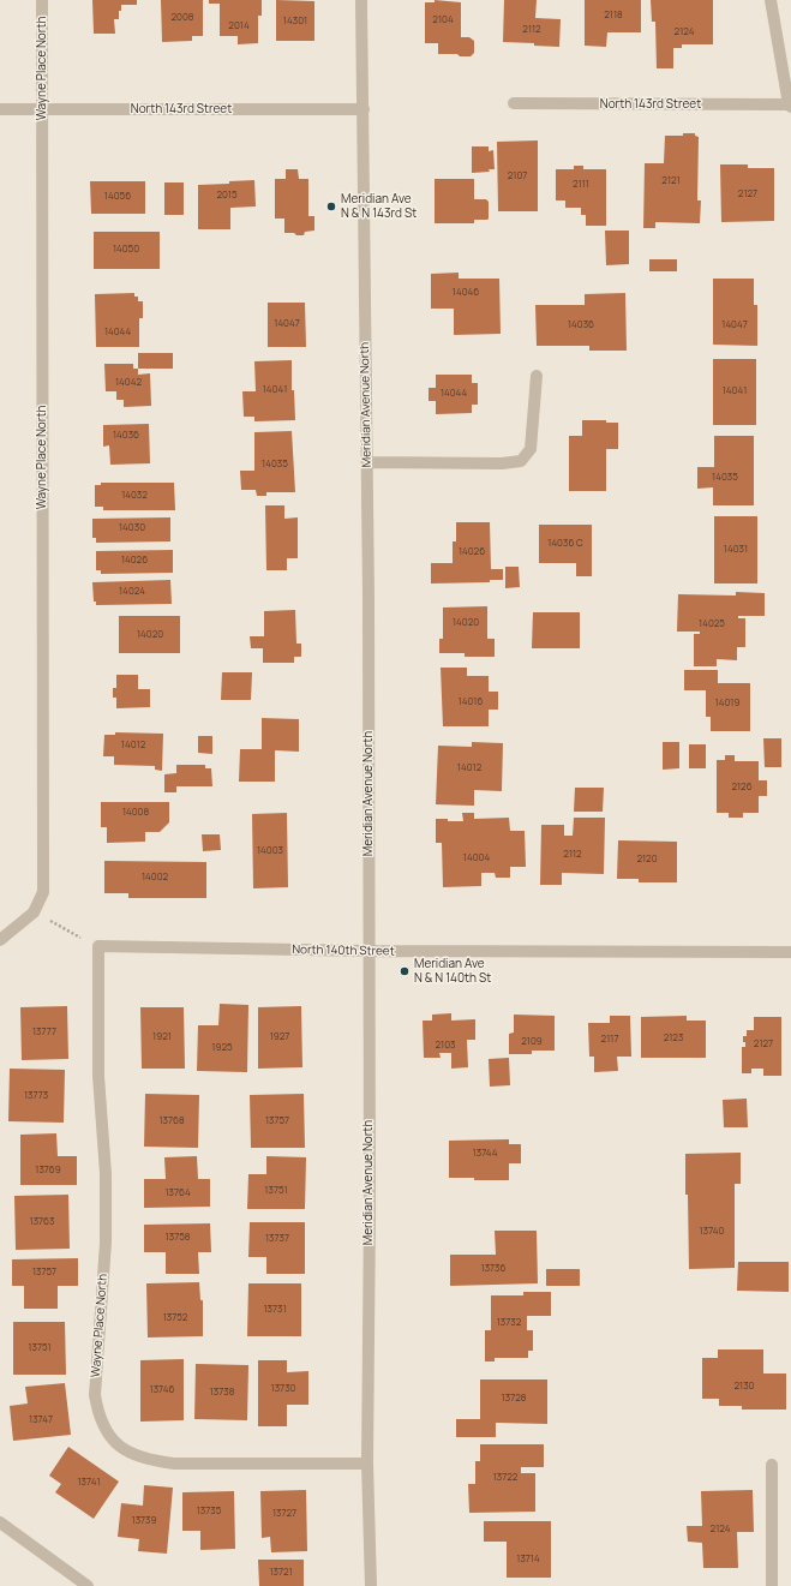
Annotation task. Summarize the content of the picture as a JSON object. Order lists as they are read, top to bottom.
{
  "streets": {
    "street": [
      "Wayne Place North",
      "North 143rd Street",
      "Meridian Avenue North",
      "North 140th Street"
    ]
  },
  "crossings": [
    ["Wayne Place North", "North 143rd Street"],
    ["Wayne Place North", "Meridian Avenue North"],
    ["Wayne Place North", "North 140th Street"],
    ["North 143rd Street", "Meridian Avenue North"],
    ["Meridian Avenue North", "North 140th Street"]
  ],
  "places": ["Meridian Ave N & N 143rd St", "Meridian Ave N & N 140th St"],
  "house_numbers": [
    "2118",
    "2008",
    "2104",
    "14301",
    "2014",
    "2112",
    "2124",
    "2107",
    "2121",
    "2111",
    "2127",
    "2015",
    "14056",
    "14050",
    "14046",
    "14047",
    "14036",
    "14047",
    "14044",
    "14042",
    "14041",
    "14041",
    "14044",
    "14036",
    "14035",
    "14035",
    "14032",
    "14030",
    "14036 C",
    "14031",
    "14026",
    "14026",
    "14024",
    "14020",
    "14025",
    "14020",
    "14016",
    "14019",
    "14012",
    "14012",
    "2126",
    "14008",
    "14003",
    "2112",
    "14004",
    "2120",
    "14002",
    "13777",
    "1921",
    "1927",
    "2123",
    "2117",
    "2109",
    "2127",
    "2103",
    "1925",
    "13773",
    "13768",
    "13757",
    "13744",
    "13769",
    "13751",
    "13764",
    "13763",
    "13740",
    "13758",
    "13737",
    "13736",
    "13757",
    "13731",
    "13752",
    "13732",
    "13751",
    "2130",
    "13730",
    "13746",
    "13738",
    "13728",
    "13747",
    "13722",
    "13741",
    "13735",
    "13727",
    "13739",
    "2124",
    "13714",
    "13721"
  ]
}
